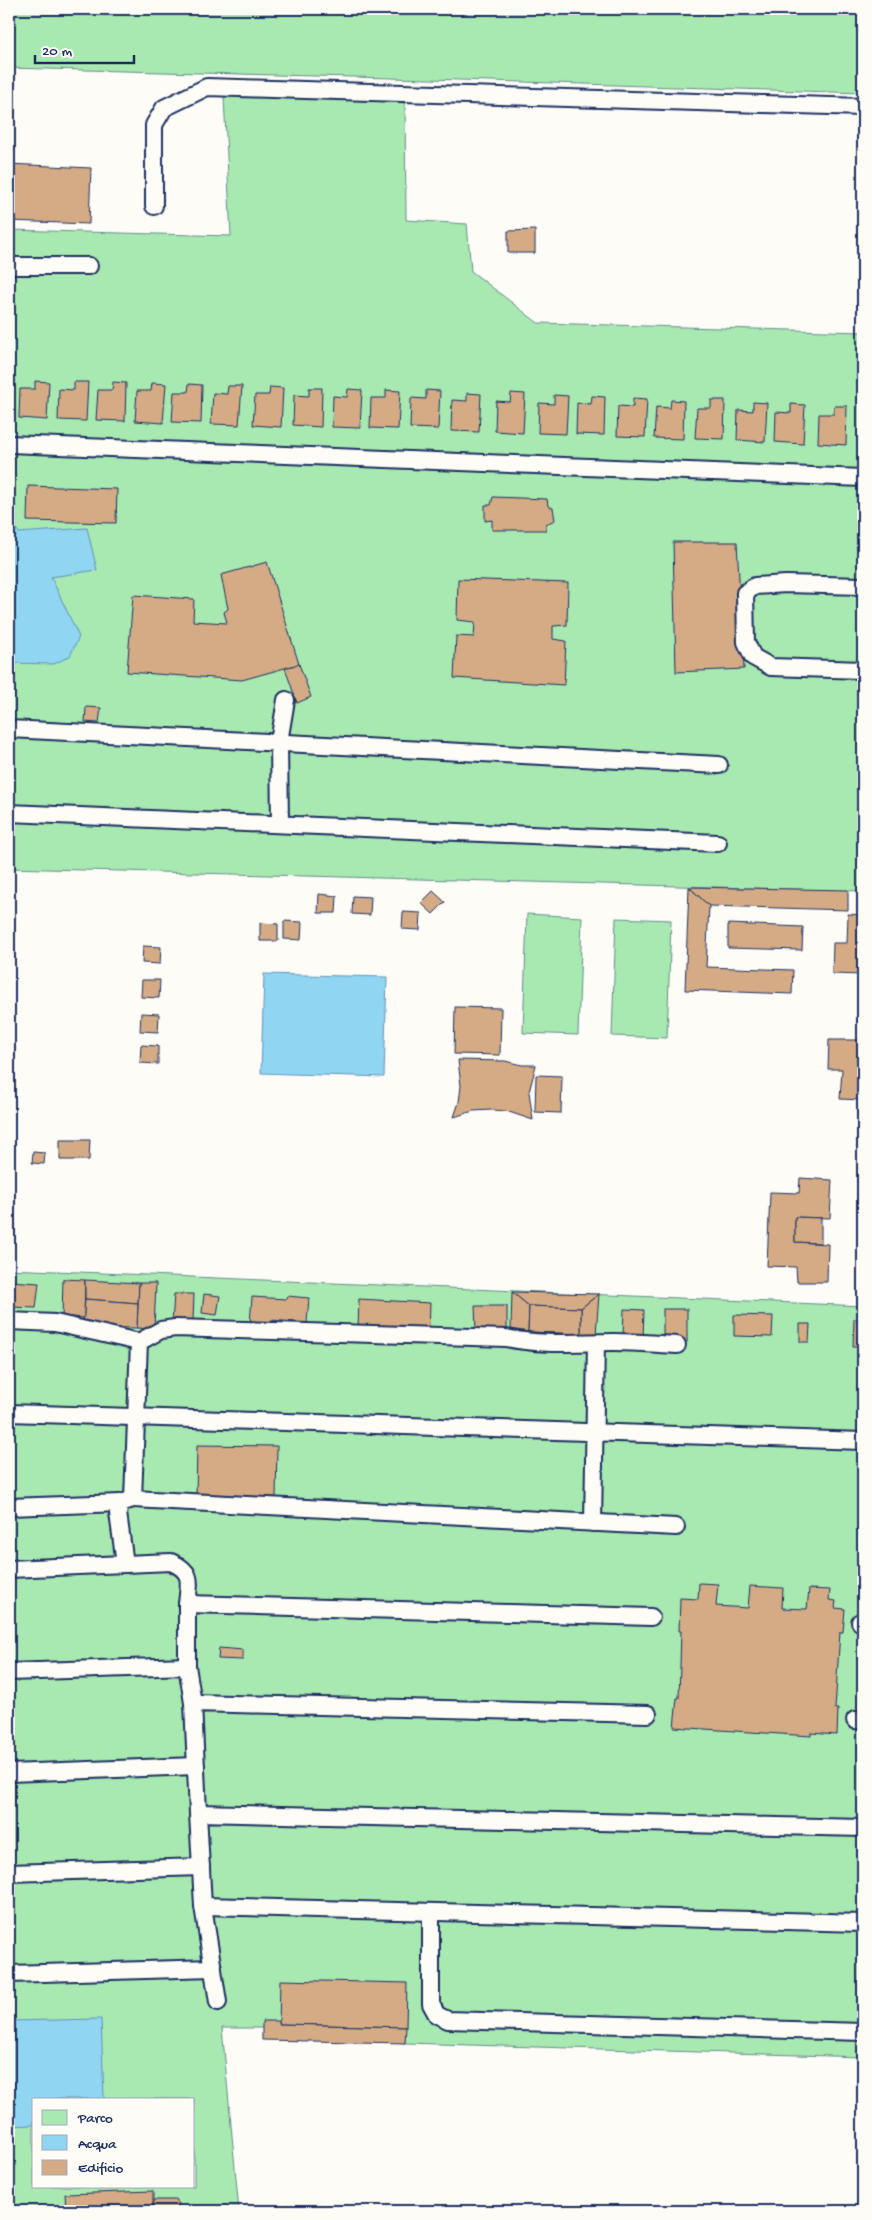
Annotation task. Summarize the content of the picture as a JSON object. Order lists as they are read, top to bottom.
{
  "legend": ["Parco", "Acqua", "Edificio"],
  "scale_bar": "20 m"
}
